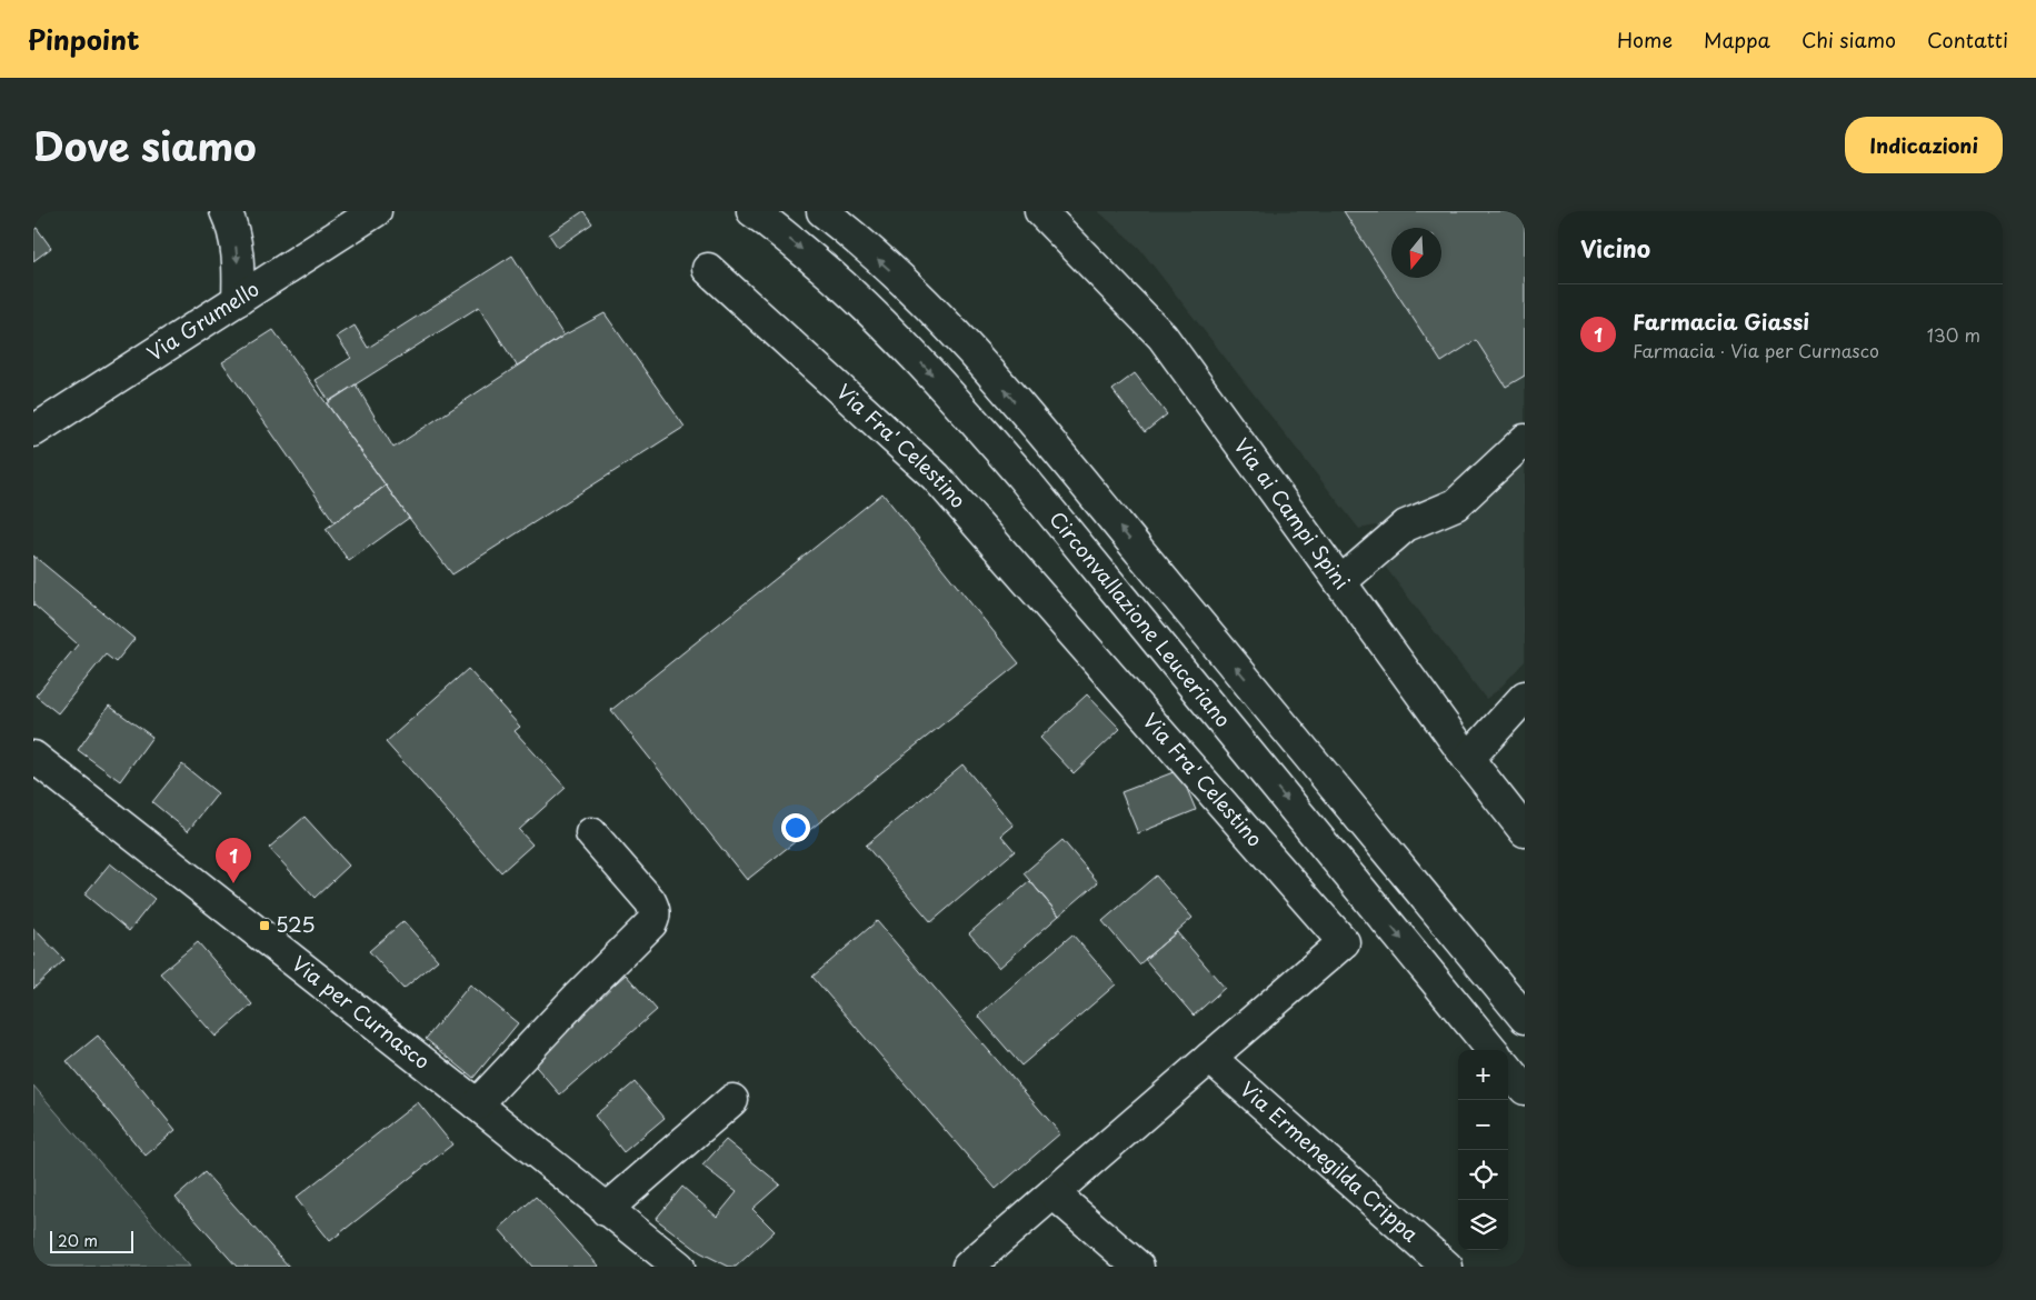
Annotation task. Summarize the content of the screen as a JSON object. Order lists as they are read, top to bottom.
{
  "streets": {
    "main road": [
      "Via Grumello",
      "Via Fra' Celestino",
      "Via ai Campi Spini",
      "Circonvallazione Leuceriano",
      "Via per Curnasco",
      "Via Ermenegilda Crippa"
    ]
  },
  "crossings": [
    ["Via Fra' Celestino", "Via Ermenegilda Crippa"]
  ],
  "places": {
    "transit": ["525"]
  },
  "scale_bar": "20 m",
  "north": "bottom",
  "page": {
    "header": "Pinpoint",
    "nav": [
      "Home",
      "Mappa",
      "Chi siamo",
      "Contatti"
    ],
    "title": "Dove siamo",
    "buttons": "Indicazioni",
    "heading": "Vicino",
    "list": [
      {
        "mark": "1",
        "name": "Farmacia Giassi",
        "note": "Farmacia · Via per Curnasco",
        "value": "130 m"
      }
    ],
    "pins": "1",
    "map_buttons": ["+", "−"],
    "scale": "20 m"
  }
}
